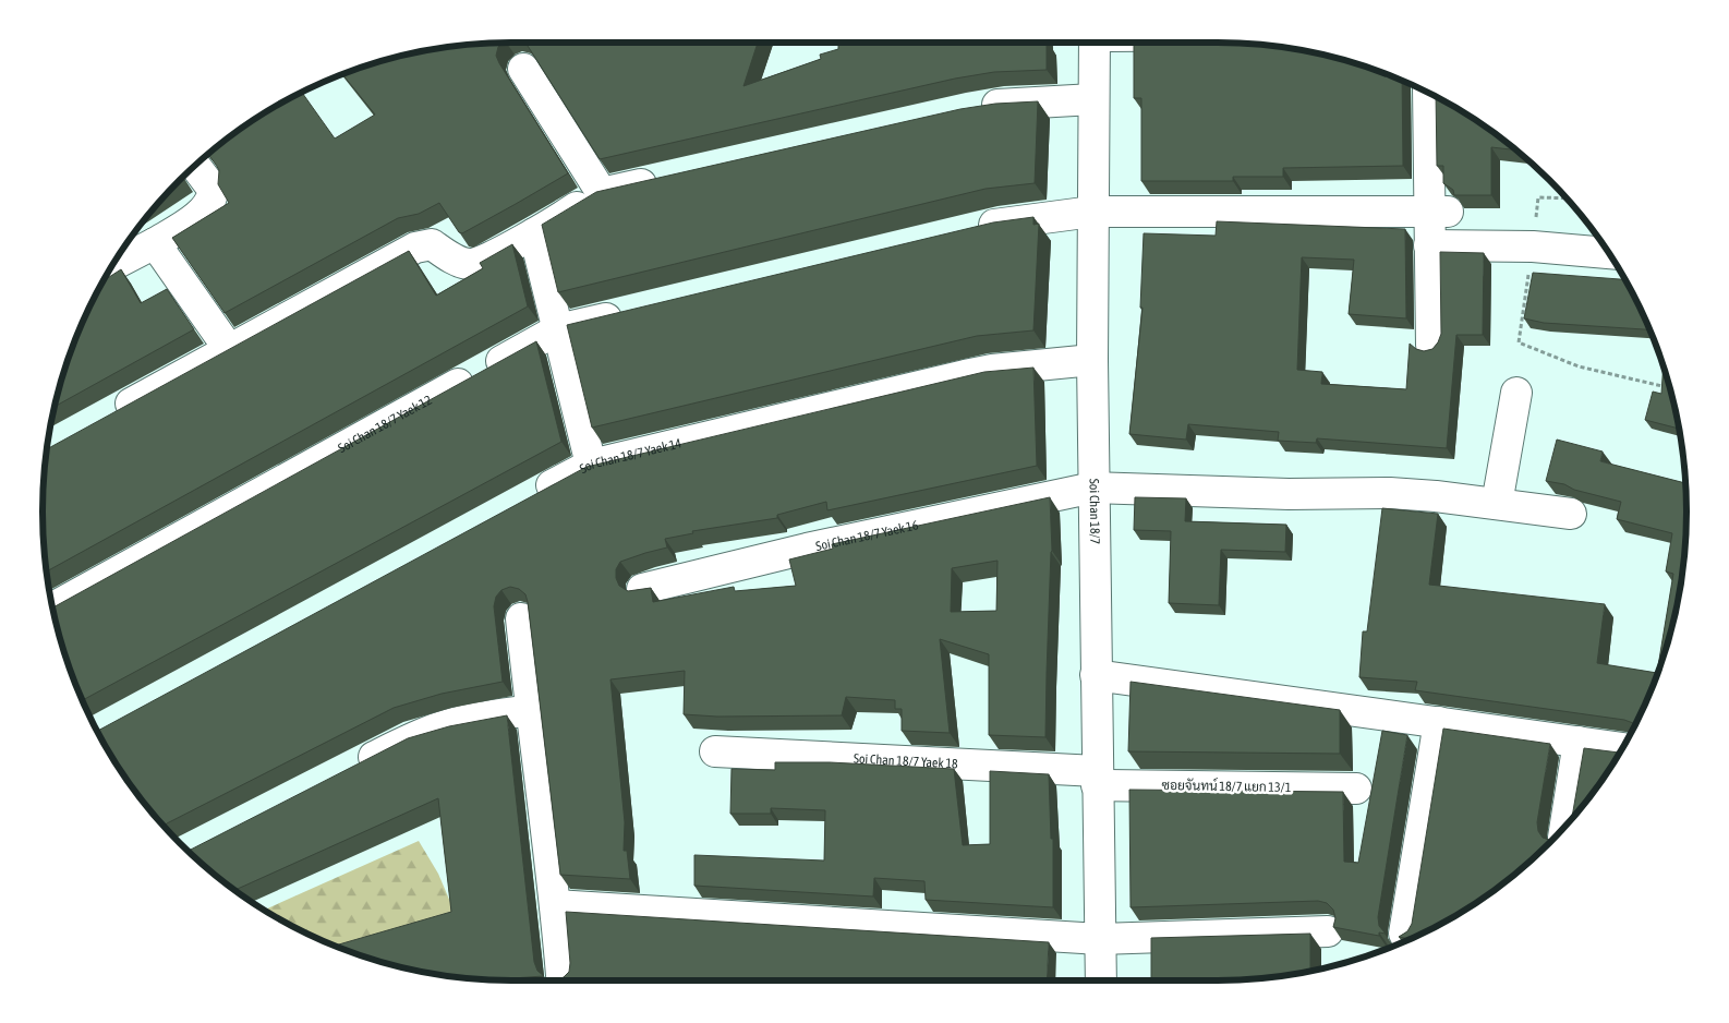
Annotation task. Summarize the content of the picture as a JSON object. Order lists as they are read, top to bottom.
{
  "streets": {
    "street": [
      "Soi Chan 18/7 Yaek 12",
      "Soi Chan 18/7 Yaek 14",
      "Soi Chan 18/7",
      "Soi Chan 18/7 Yaek 16",
      "Soi Chan 18/7 Yaek 18",
      "ซอยจันทน์ 18/7 แยก 13/1"
    ]
  },
  "crossings": [
    ["Soi Chan 18/7 Yaek 14", "Soi Chan 18/7"],
    ["Soi Chan 18/7", "Soi Chan 18/7 Yaek 16"],
    ["Soi Chan 18/7", "Soi Chan 18/7 Yaek 18"],
    ["Soi Chan 18/7", "ซอยจันทน์ 18/7 แยก 13/1"],
    ["Soi Chan 18/7 Yaek 18", "ซอยจันทน์ 18/7 แยก 13/1"]
  ]
}
